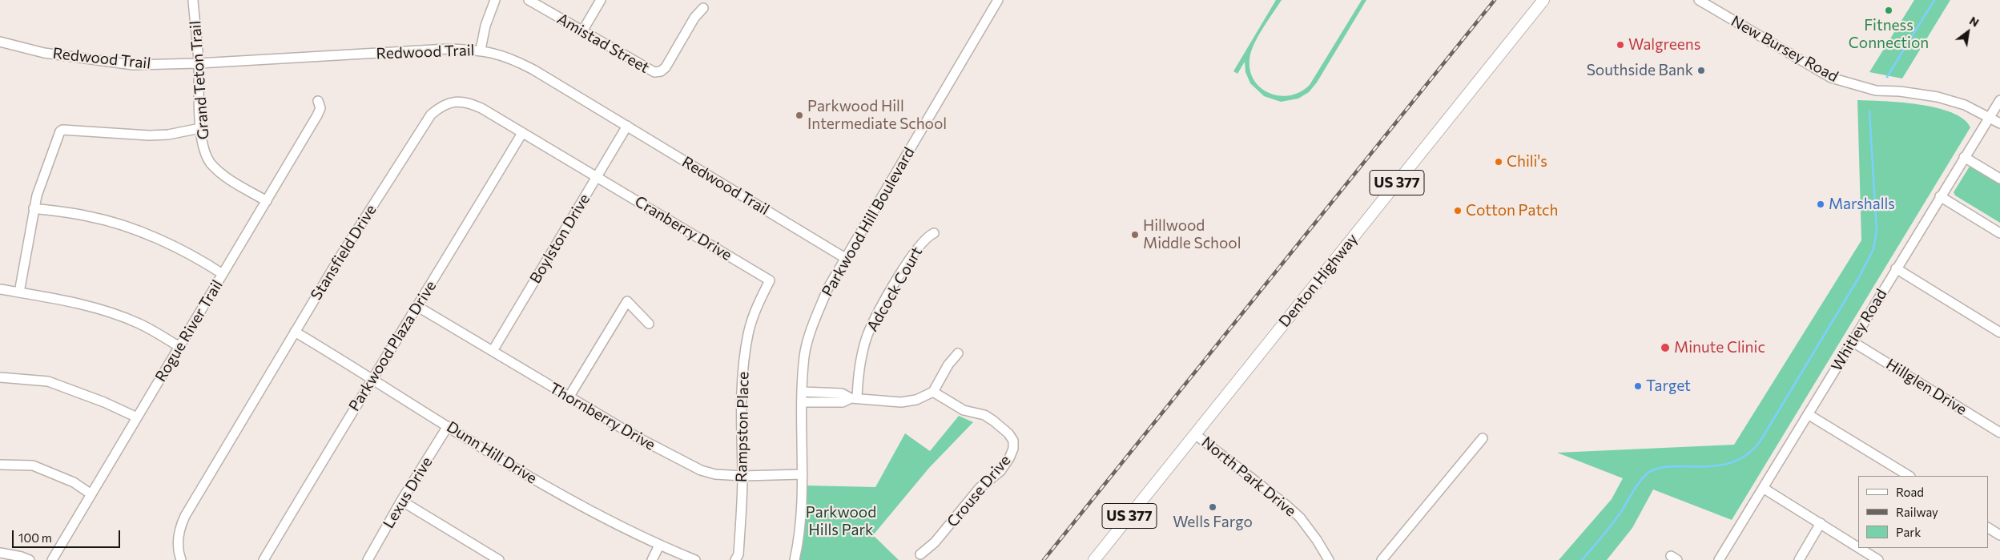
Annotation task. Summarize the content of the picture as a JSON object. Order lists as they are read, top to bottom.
{
  "streets": {
    "main road": ["US 377", "Denton Highway"],
    "street": [
      "Amistad Street",
      "New Bursey Road",
      "Redwood Trail",
      "Grand Teton Trail",
      "Parkwood Hill Boulevard",
      "Cranberry Drive",
      "Boylston Drive",
      "Stansfield Drive",
      "Adcock Court",
      "Whitley Road",
      "Rogue River Trail",
      "Parkwood Plaza Drive",
      "Hillglen Drive",
      "Thornberry Drive",
      "Rampston Place",
      "Dunn Hill Drive",
      "North Park Drive",
      "Crouse Drive",
      "Lexus Drive"
    ]
  },
  "crossings": [
    ["New Bursey Road", "Whitley Road"],
    ["Redwood Trail", "Grand Teton Trail"],
    ["Redwood Trail", "Parkwood Hill Boulevard"],
    ["Redwood Trail", "Boylston Drive"],
    ["Grand Teton Trail", "Rogue River Trail"],
    ["Parkwood Hill Boulevard", "Thornberry Drive"],
    ["Cranberry Drive", "Boylston Drive"],
    ["Cranberry Drive", "Stansfield Drive"],
    ["Cranberry Drive", "Rampston Place"],
    ["Boylston Drive", "Stansfield Drive"],
    ["Boylston Drive", "Thornberry Drive"],
    ["Stansfield Drive", "Parkwood Plaza Drive"],
    ["Stansfield Drive", "Dunn Hill Drive"],
    ["Denton Highway", "North Park Drive"],
    ["Whitley Road", "Hillglen Drive"],
    ["Parkwood Plaza Drive", "Thornberry Drive"],
    ["Parkwood Plaza Drive", "Dunn Hill Drive"],
    ["Thornberry Drive", "Rampston Place"],
    ["Dunn Hill Drive", "Lexus Drive"]
  ],
  "parks": ["Parkwood Hills Park"],
  "places": [
    "Fitness Connection",
    "Walgreens",
    "Southside Bank",
    "Parkwood Hill Intermediate School",
    "Chili's",
    "Marshalls",
    "Cotton Patch",
    "Hillwood Middle School",
    "Minute Clinic",
    "Target",
    "Wells Fargo"
  ],
  "legend": ["Road", "Railway", "Park"],
  "scale_bar": "100 m",
  "north": "top right"
}
